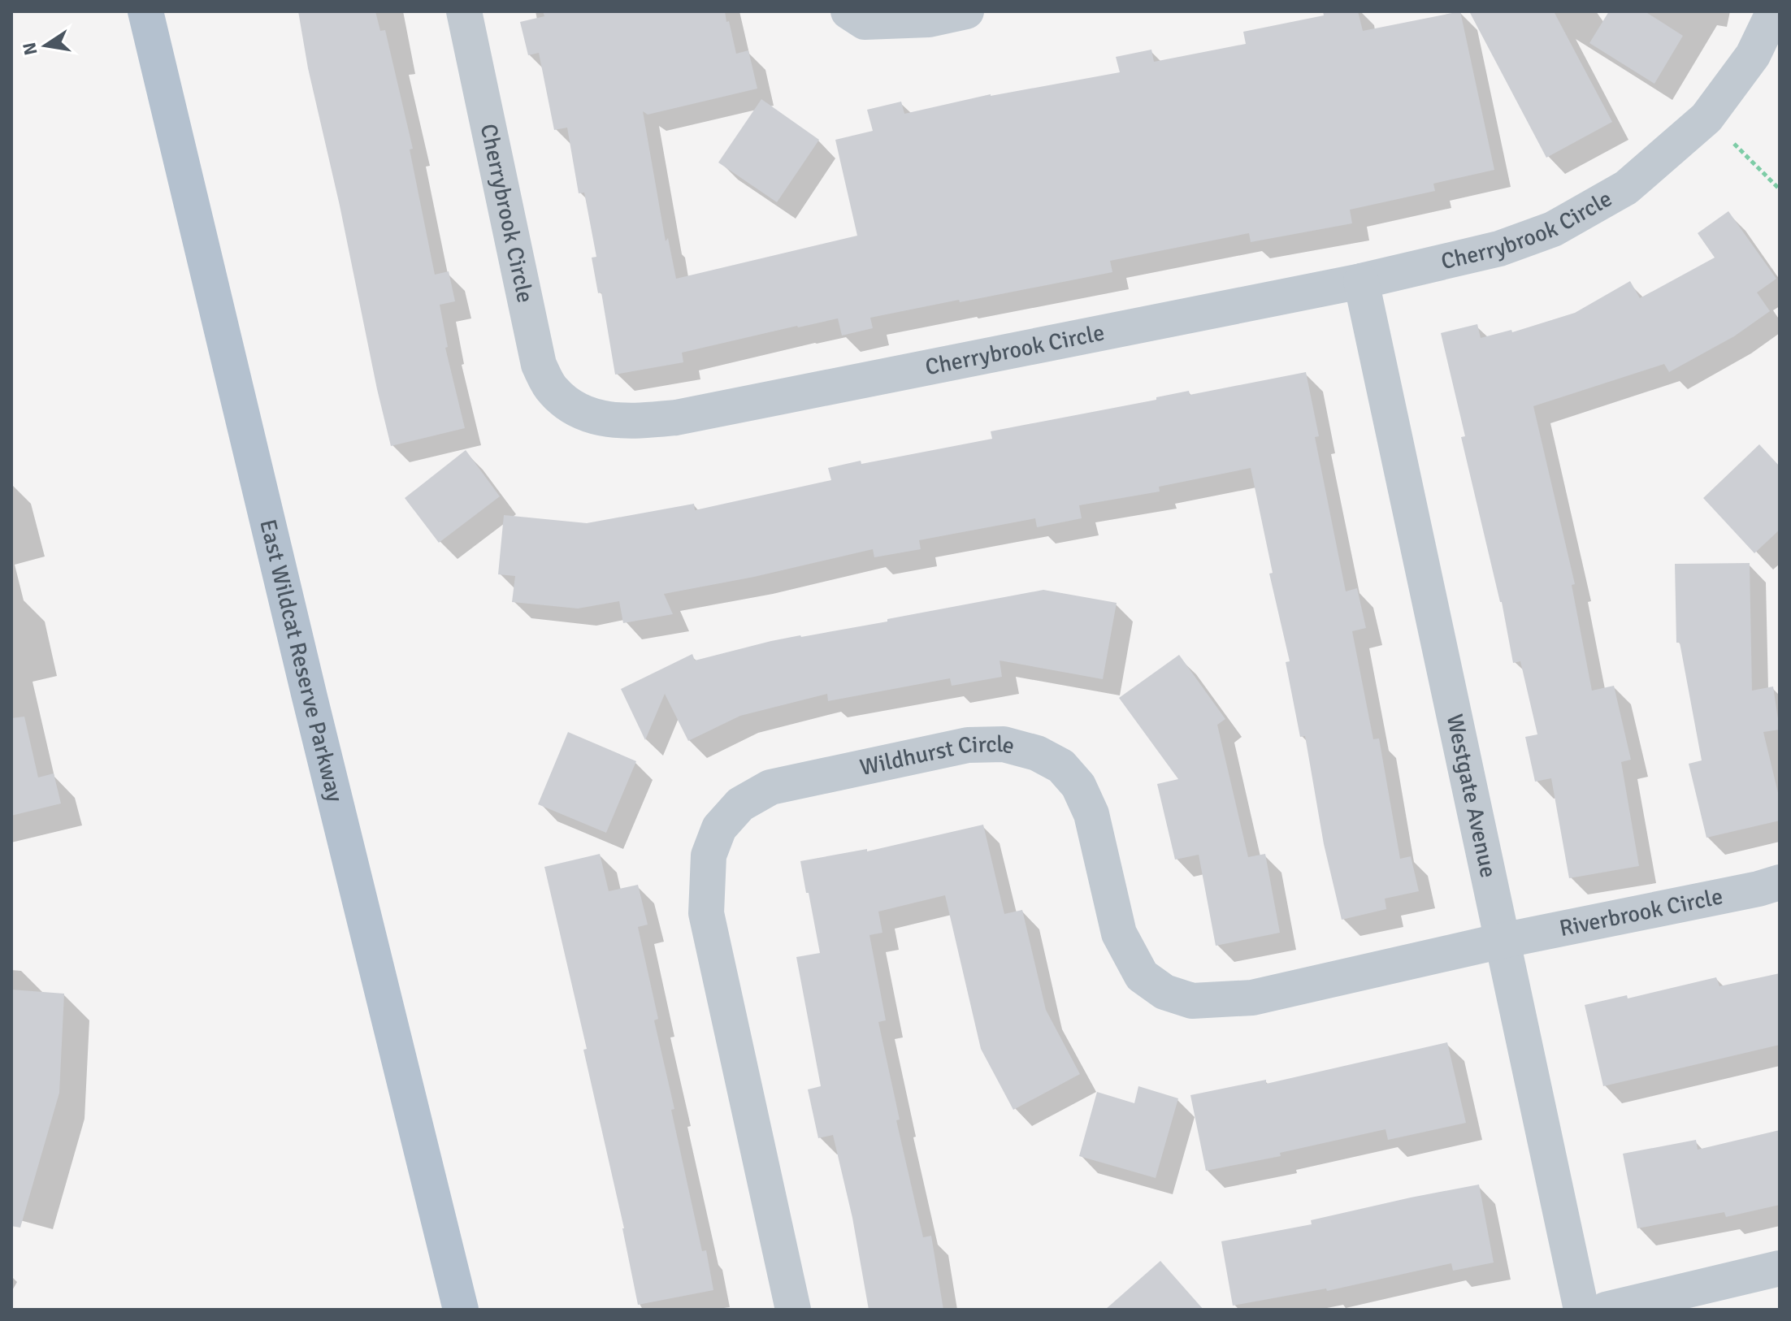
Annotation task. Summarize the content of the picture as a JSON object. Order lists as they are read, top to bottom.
{
  "streets": {
    "main road": ["East Wildcat Reserve Parkway"],
    "street": [
      "Cherrybrook Circle",
      "Wildhurst Circle",
      "Westgate Avenue",
      "Riverbrook Circle"
    ]
  },
  "crossings": [
    ["Cherrybrook Circle", "Westgate Avenue"],
    ["Wildhurst Circle", "Westgate Avenue"],
    ["Wildhurst Circle", "Riverbrook Circle"],
    ["Westgate Avenue", "Riverbrook Circle"]
  ],
  "north": "left"
}
